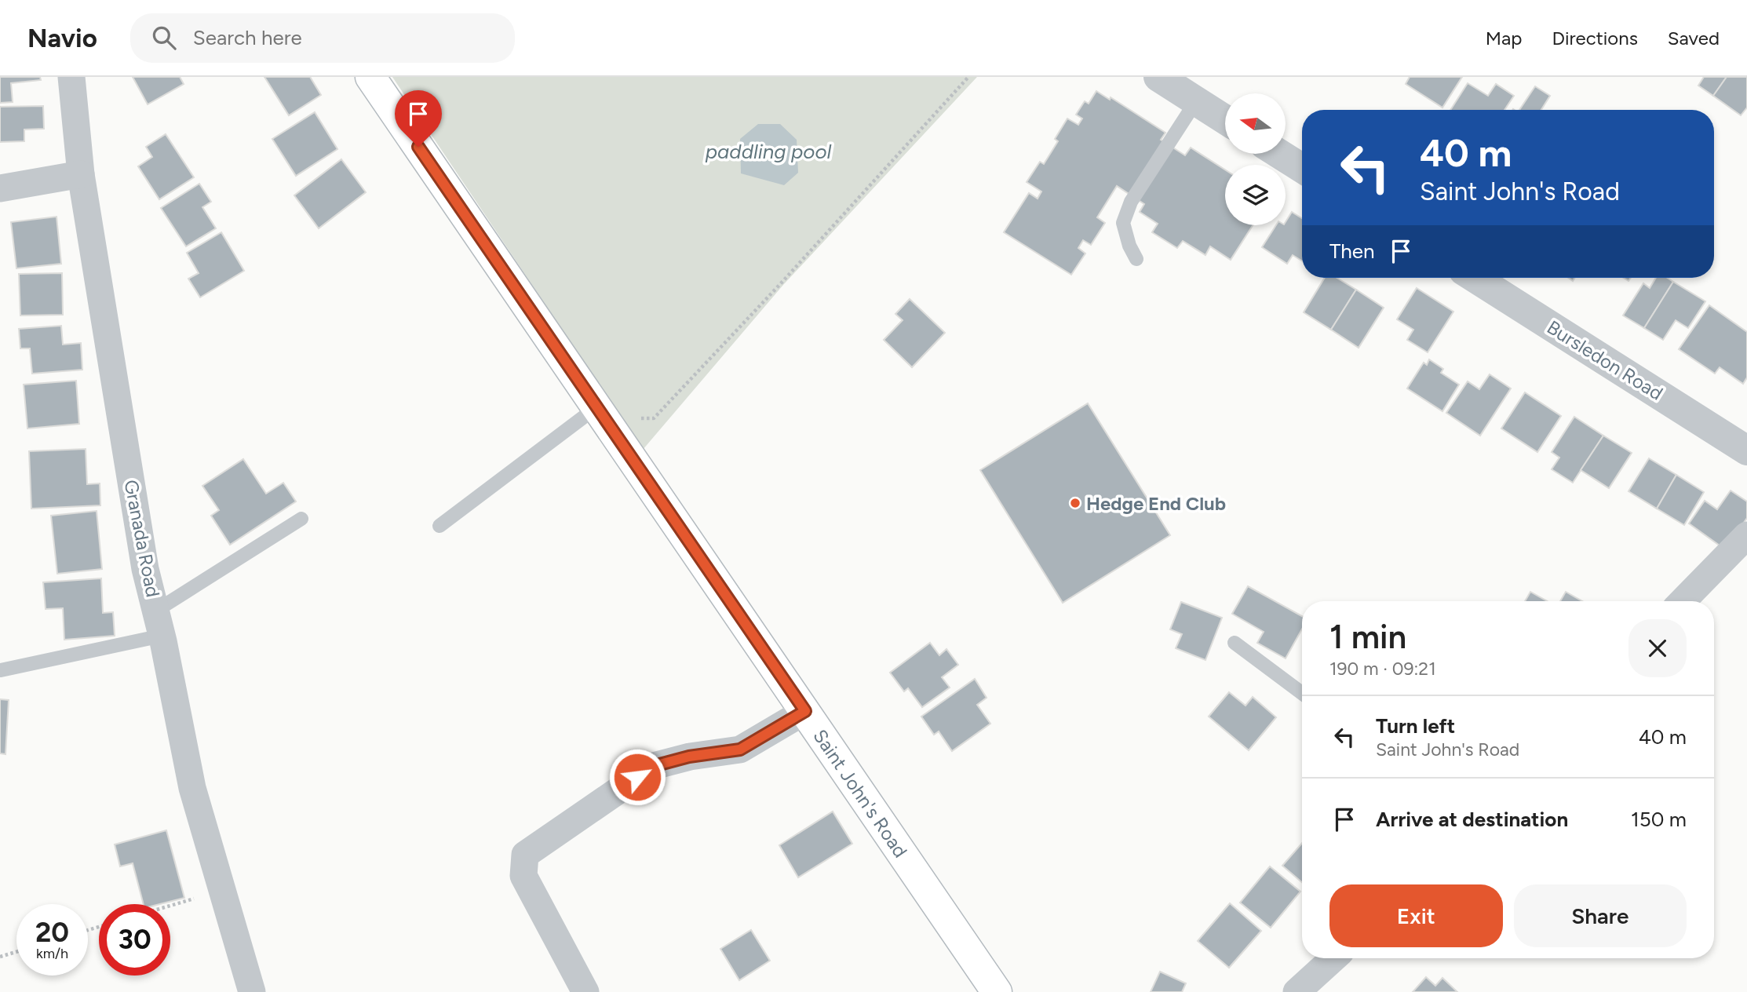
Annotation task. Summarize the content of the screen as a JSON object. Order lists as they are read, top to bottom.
{
  "streets": {
    "main road": ["Saint John's Road"],
    "street": ["Bursledon Road", "Granada Road"]
  },
  "water": ["paddling pool"],
  "places": ["Hedge End Club"],
  "north": "left",
  "page": {
    "header": "Navio",
    "search": "Search here",
    "nav": ["Map", "Directions", "Saved"],
    "turn": ["40 m", "Saint John's Road"],
    "then": "Then",
    "heading": ["1 min", "190 m · 09:21"],
    "list": [
      {
        "name": "Turn left",
        "note": "Saint John's Road",
        "value": "40 m"
      },
      {
        "name": "Arrive at destination",
        "value": "150 m"
      }
    ],
    "buttons": ["Exit", "Share"],
    "speed": "20 km/h",
    "limit": "30"
  }
}
